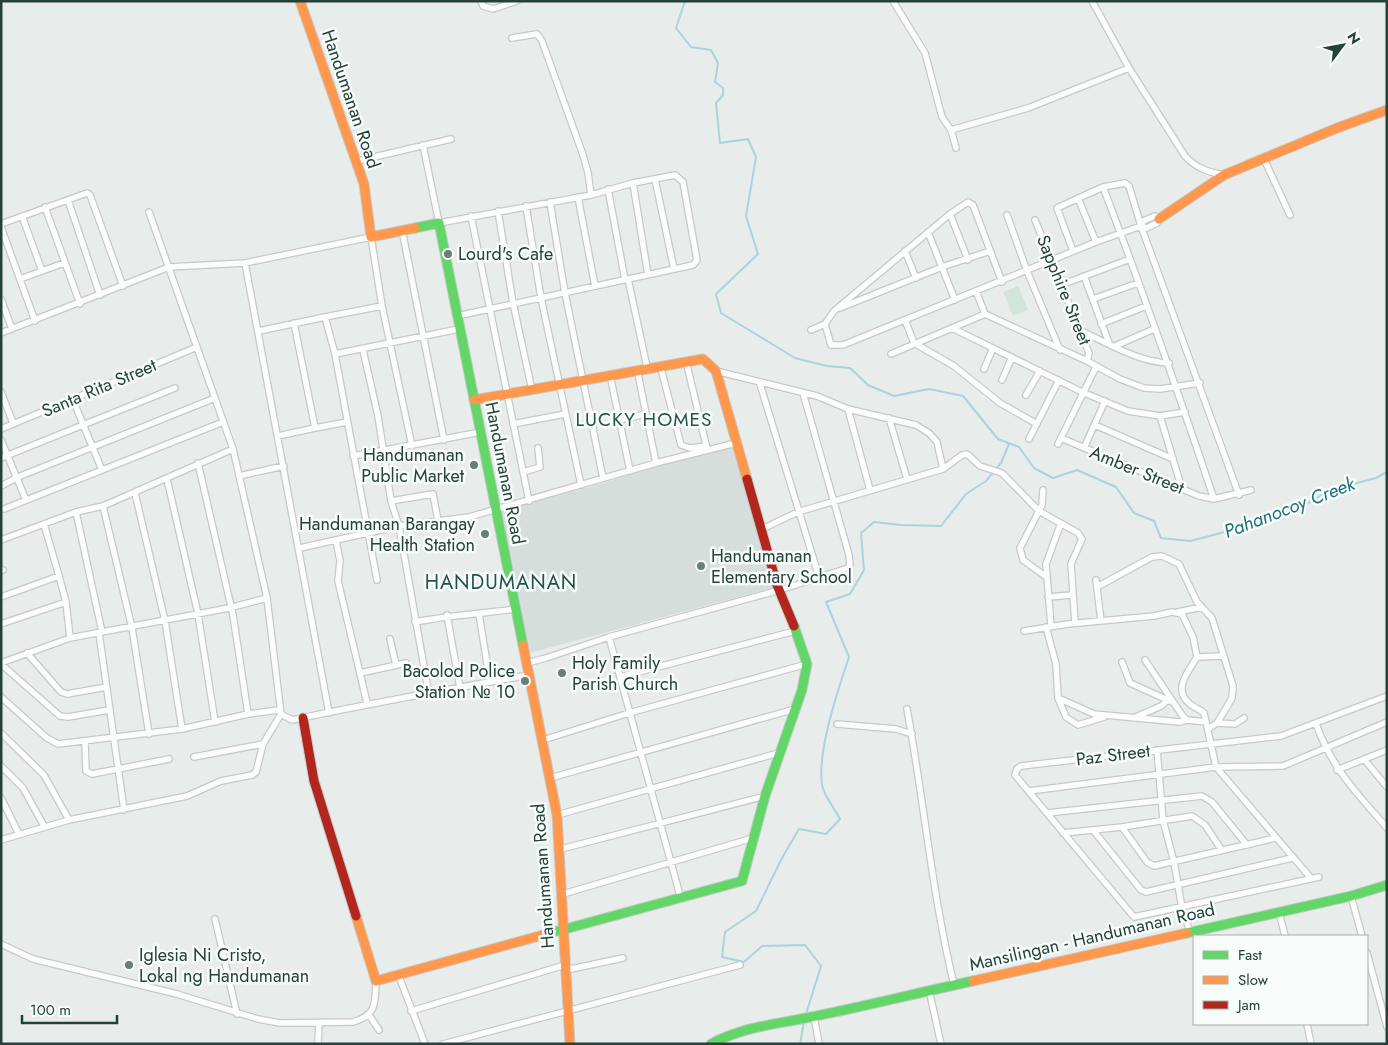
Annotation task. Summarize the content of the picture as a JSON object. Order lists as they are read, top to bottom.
{
  "streets": {
    "street": [
      "Handumanan Road",
      "Sapphire Street",
      "Santa Rita Street",
      "Amber Street",
      "Paz Street",
      "Mansilingan - Handumanan Road"
    ]
  },
  "districts": ["LUCKY HOMES", "HANDUMANAN"],
  "water": ["Pahanocoy Creek"],
  "places": [
    "Lourd's Cafe",
    "Handumanan Public Market",
    "Handumanan Barangay Health Station",
    "Handumanan Elementary School",
    "Holy Family Parish Church",
    "Bacolod Police Station № 10",
    "Iglesia Ni Cristo, Lokal ng Handumanan"
  ],
  "legend": ["Fast", "Slow", "Jam"],
  "scale_bar": "100 m",
  "north": "top right"
}
